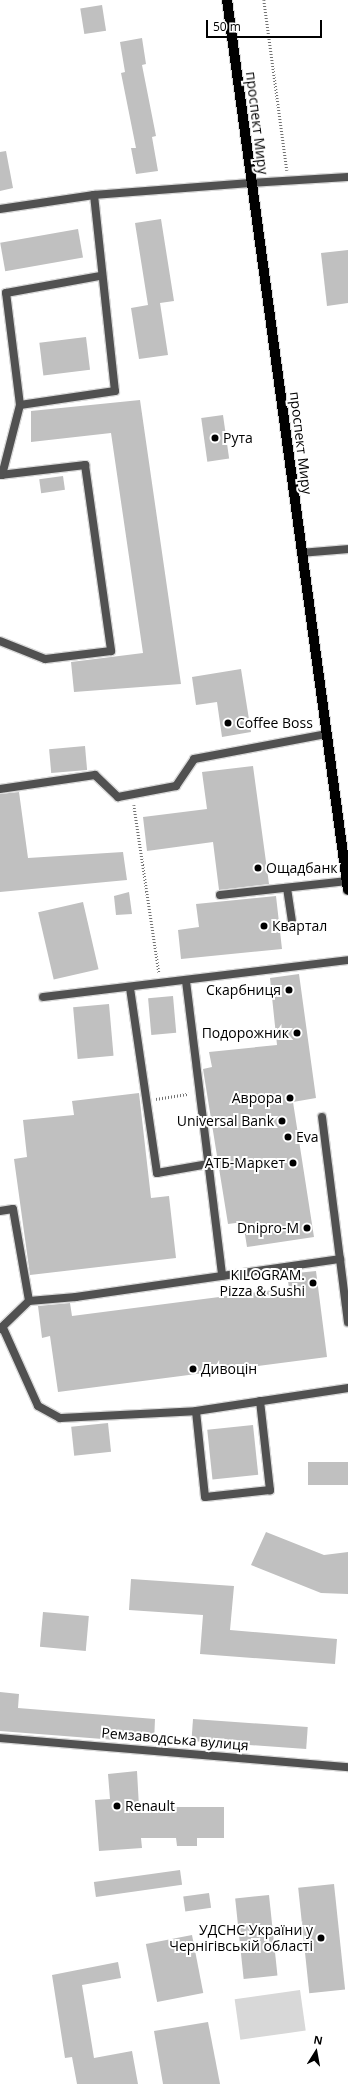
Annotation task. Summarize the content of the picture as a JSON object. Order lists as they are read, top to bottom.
{
  "streets": {
    "main road": ["проспект Миру"],
    "street": ["Ремзаводська вулиця"]
  },
  "places": [
    "Рута",
    "Coffee Boss",
    "Ощадбанк",
    "Квартал",
    "Скарбниця",
    "Подорожник",
    "Аврора",
    "Universal Bank",
    "Eva",
    "АТБ-Маркет",
    "Dnipro-M",
    "KILOGRAM. Pizza & Sushi",
    "Дивоцін",
    "Renault",
    "УДСНС України у Чернігівській області"
  ],
  "scale_bar": "50 m",
  "north": "top"
}
